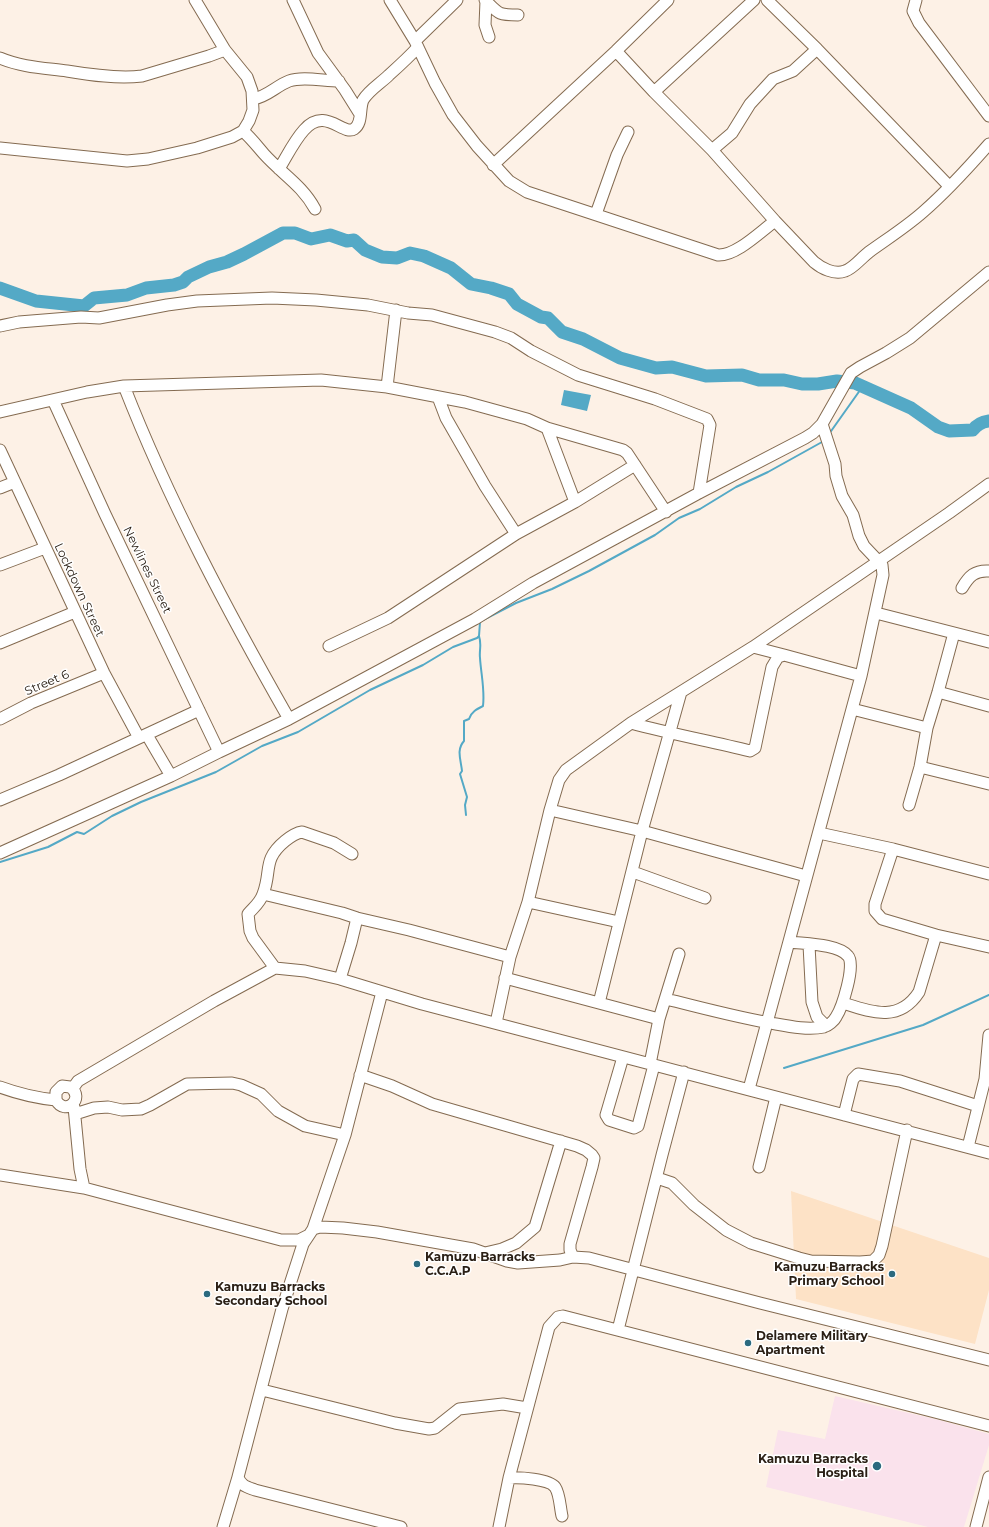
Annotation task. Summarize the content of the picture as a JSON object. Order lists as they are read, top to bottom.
{
  "streets": {
    "street": ["Newlines Street", "Lockdown Street", "Street 6"]
  },
  "crossings": [
    ["Lockdown Street", "Street 6"]
  ],
  "places": [
    "Kamuzu Barracks C.C.A.P",
    "Kamuzu Barracks Primary School",
    "Kamuzu Barracks Secondary School",
    "Delamere Military Apartment",
    "Kamuzu Barracks Hospital"
  ]
}
